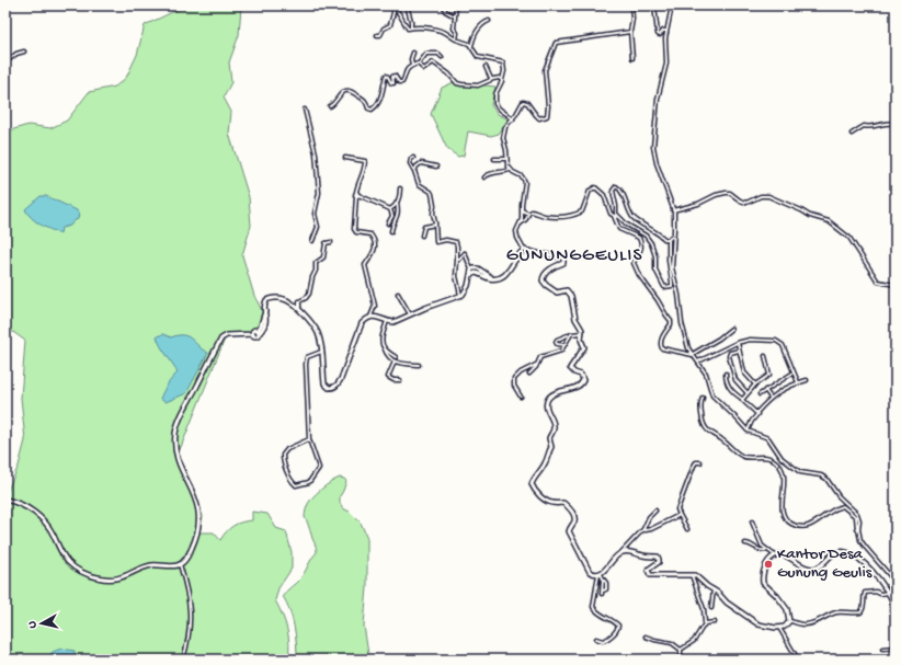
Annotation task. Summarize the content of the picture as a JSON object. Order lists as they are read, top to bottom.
{
  "districts": ["GUNUNGGEULIS"],
  "places": ["Kantor Desa Gunung Geulis"],
  "north": "left"
}
